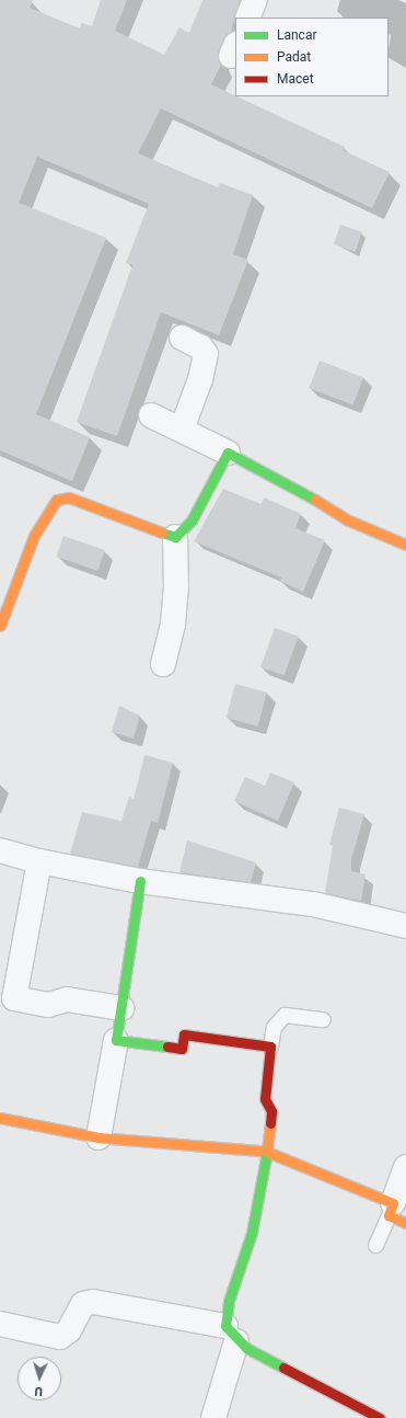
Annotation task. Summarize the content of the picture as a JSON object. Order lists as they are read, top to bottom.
{
  "legend": ["Lancar", "Padat", "Macet"],
  "north": "bottom"
}
